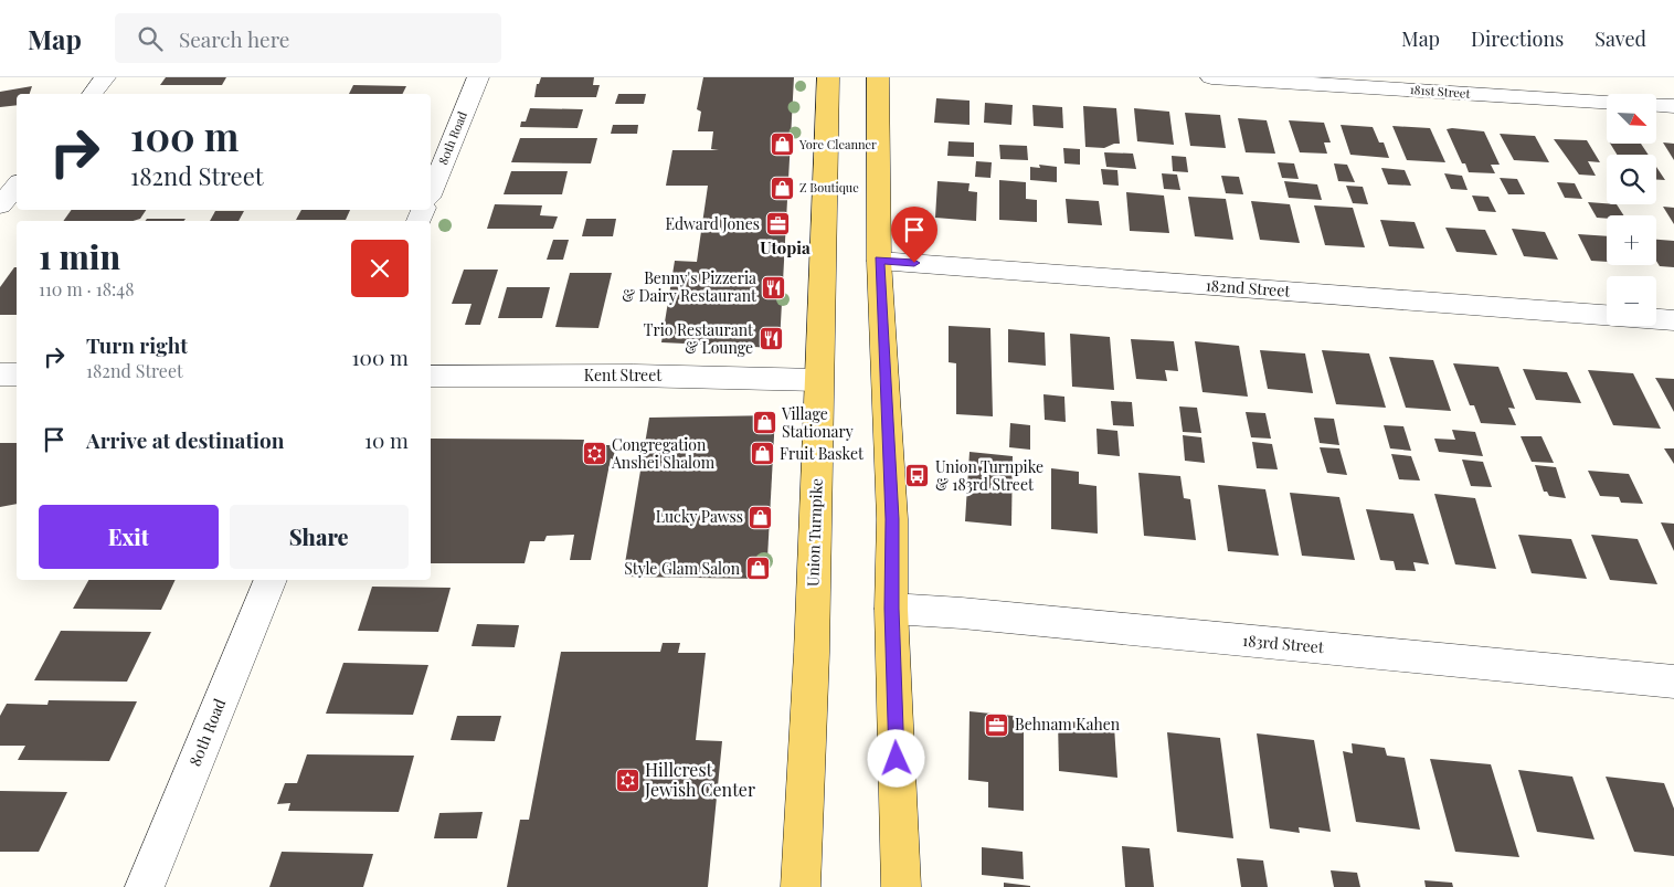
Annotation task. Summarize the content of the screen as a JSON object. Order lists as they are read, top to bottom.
{
  "streets": {
    "main road": ["Union Turnpike"],
    "street": [
      "181st Street",
      "80th Road",
      "182nd Street",
      "Kent Street",
      "183rd Street"
    ]
  },
  "crossings": [
    ["Kent Street", "Union Turnpike"]
  ],
  "districts": ["Utopia"],
  "places": {
    "shop": [
      "Yore Cleanner",
      "Z Boutique",
      "Village Stationary",
      "Fruit Basket",
      "Lucky Pawss",
      "Style Glam Salon"
    ],
    "office": ["Edward Jones", "Behnam Kahen"],
    "restaurant": ["Benny's Pizzeria & Dairy Restaurant", "Trio Restaurant & Lounge"],
    "synagogue": ["Congregation Anshei Shalom", "Hillcrest Jewish Center"],
    "bus stop": ["Union Turnpike & 183rd Street"]
  },
  "north": "bottom right",
  "page": {
    "header": "Map",
    "search": "Search here",
    "nav": ["Map", "Directions", "Saved"],
    "map_buttons": ["+", "−"],
    "turn": ["100 m", "182nd Street"],
    "heading": ["1 min", "110 m · 18:48"],
    "list": [
      {
        "name": "Turn right",
        "note": "182nd Street",
        "value": "100 m"
      },
      {
        "name": "Arrive at destination",
        "value": "10 m"
      }
    ],
    "buttons": ["Exit", "Share"]
  }
}
